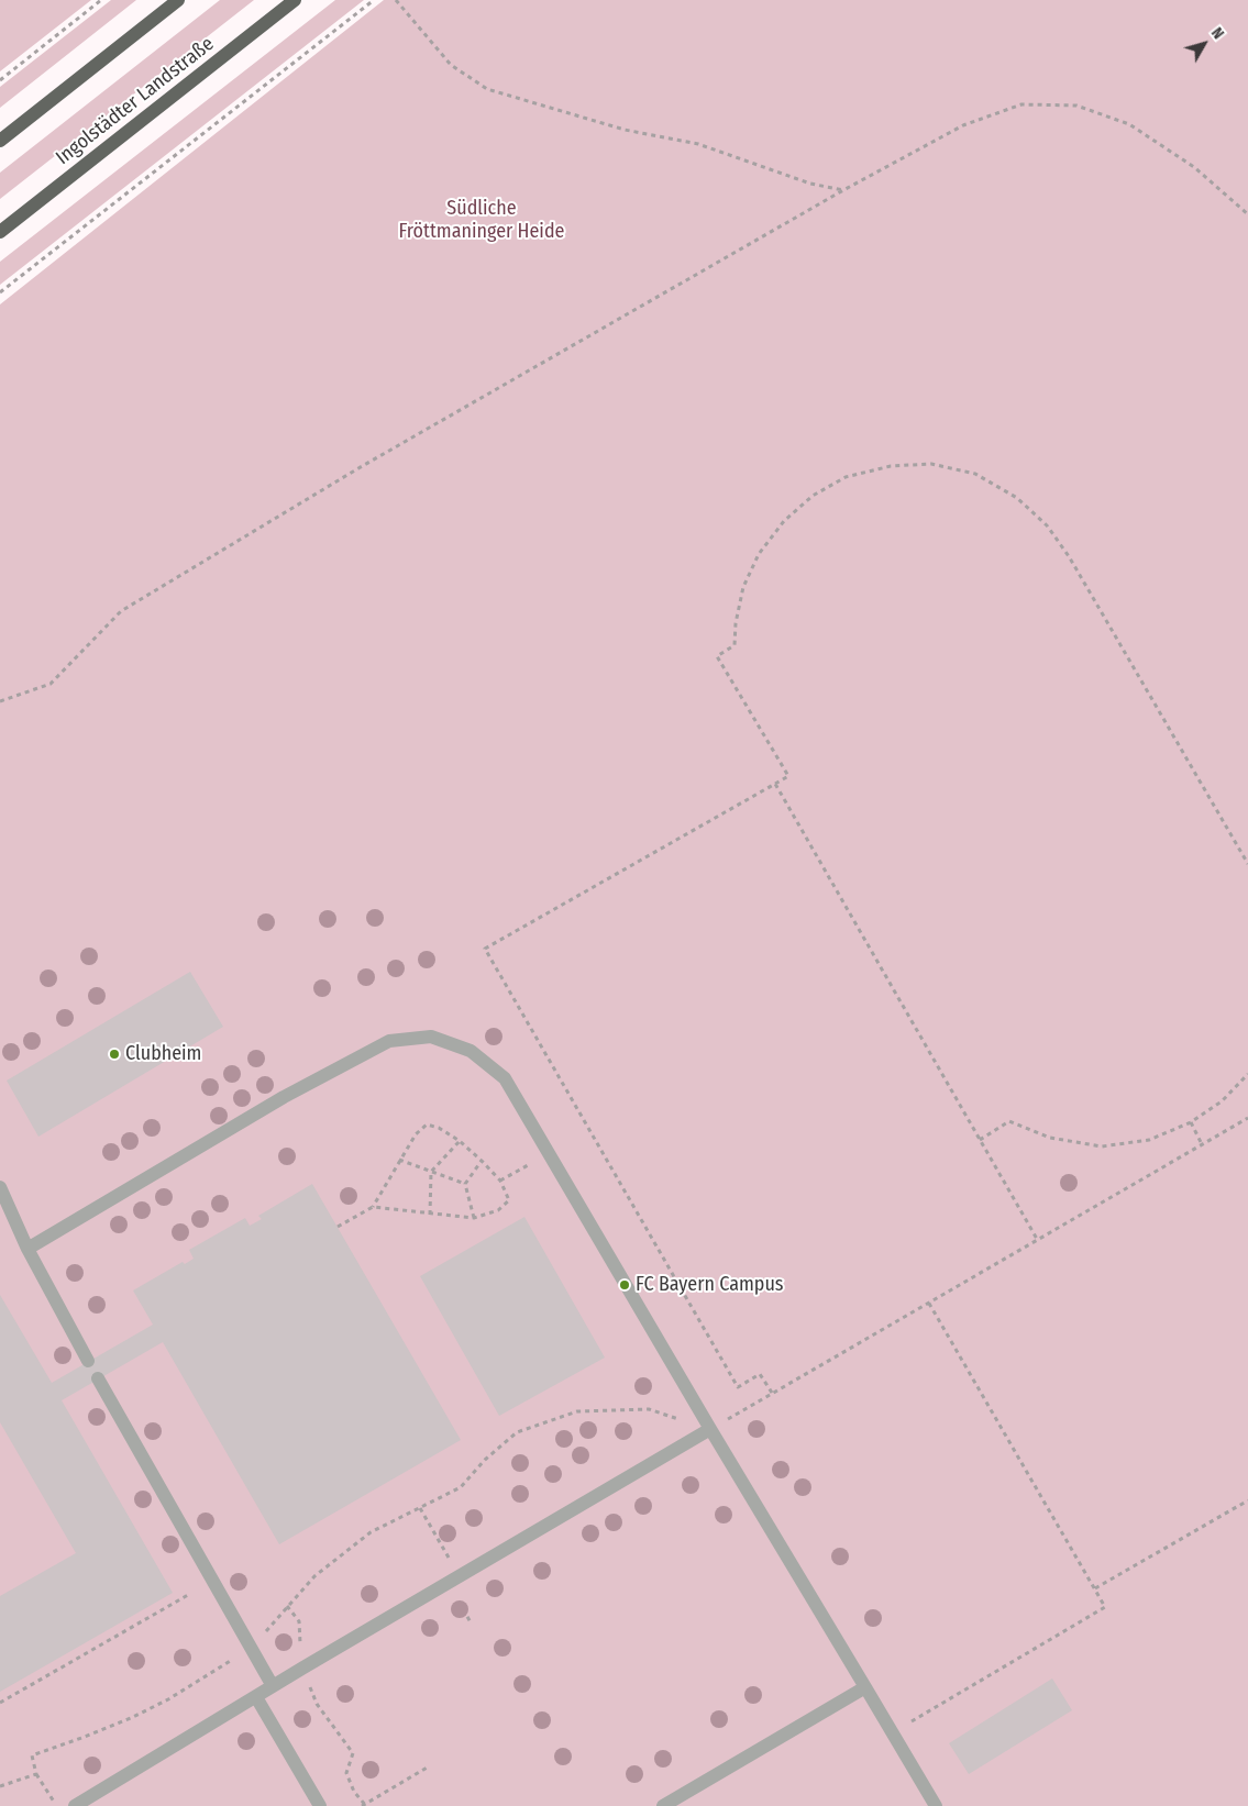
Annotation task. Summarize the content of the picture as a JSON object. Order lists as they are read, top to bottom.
{
  "streets": {
    "main road": ["Ingolstädter Landstraße"]
  },
  "parks": ["Südliche Fröttmaninger Heide"],
  "places": ["Clubheim", "FC Bayern Campus"],
  "north": "top right"
}
